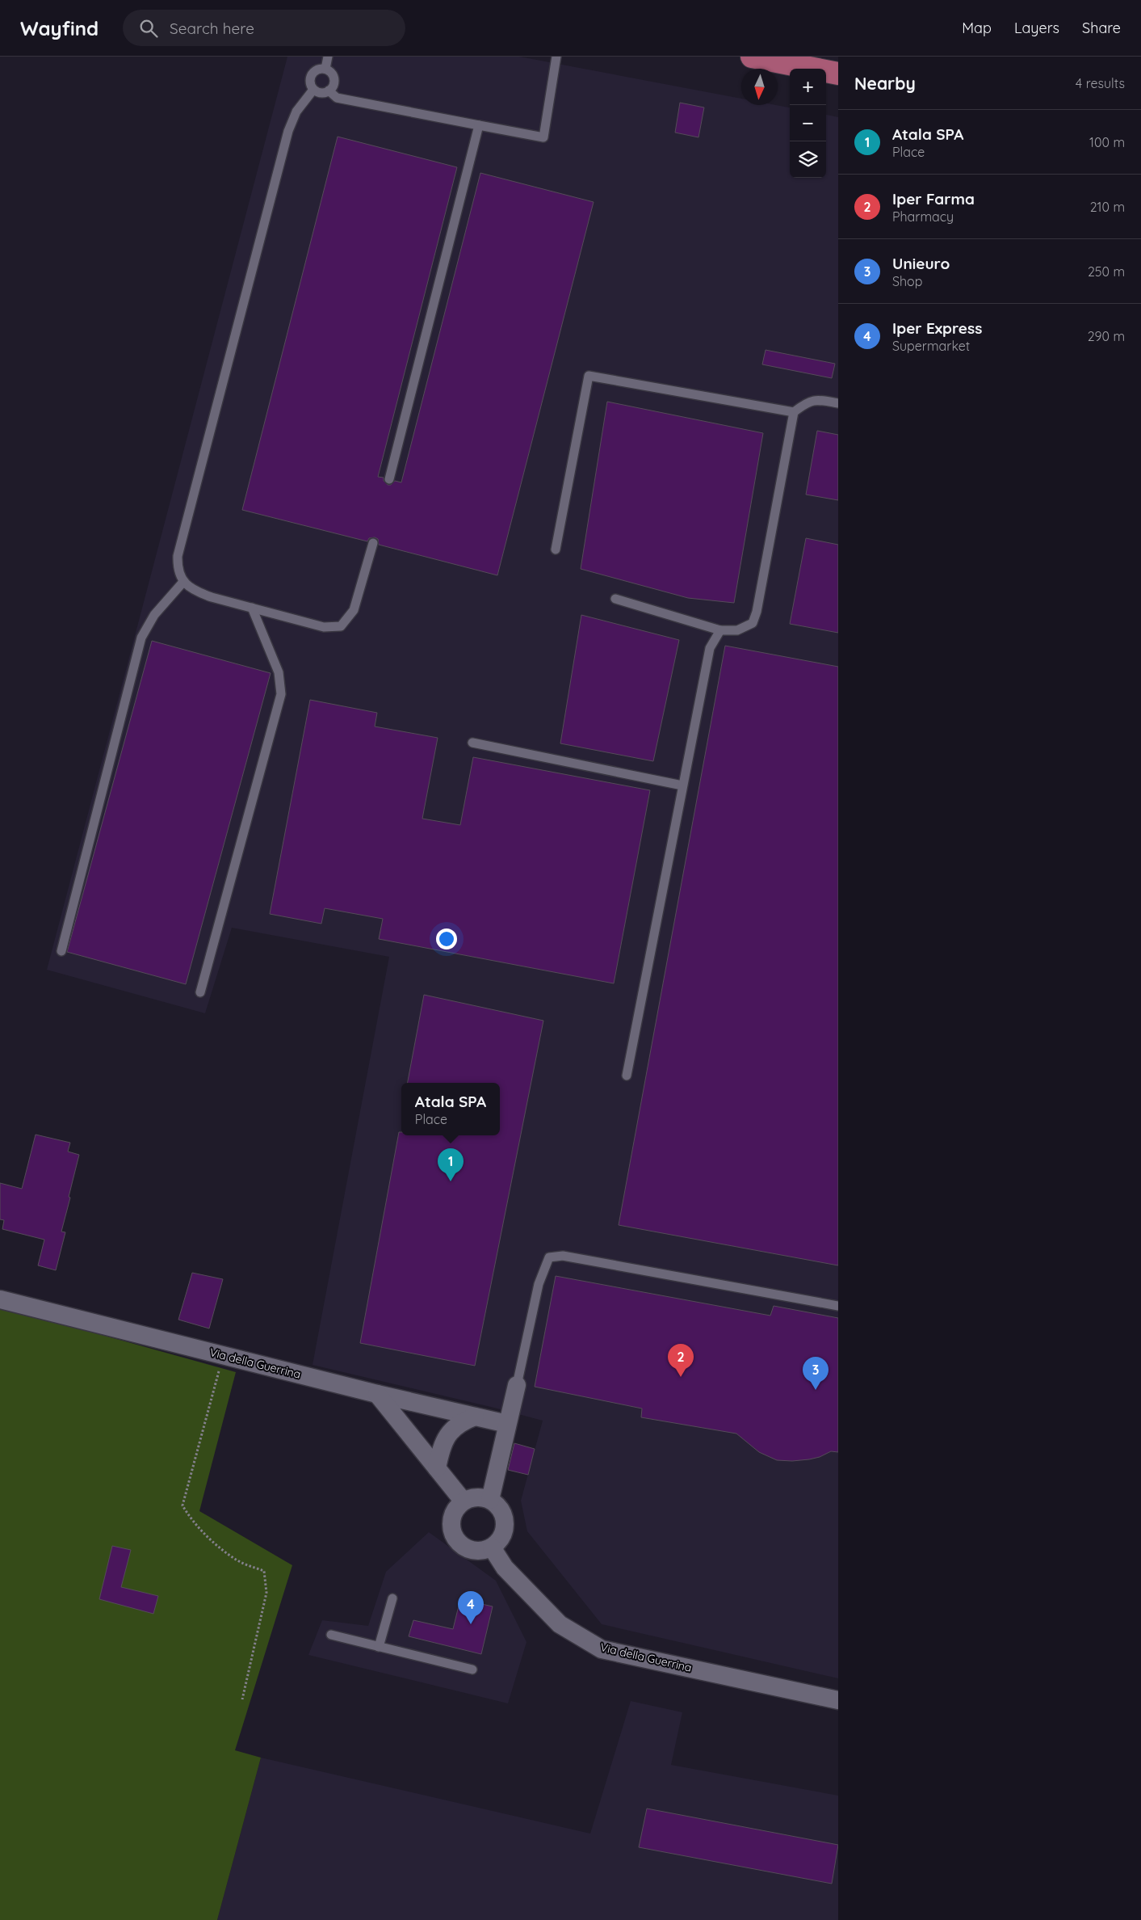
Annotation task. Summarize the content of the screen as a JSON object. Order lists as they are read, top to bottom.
{
  "streets": {
    "street": ["Via della Guerrina"]
  },
  "north": "bottom",
  "page": {
    "header": "Wayfind",
    "search": "Search here",
    "nav": ["Map", "Layers", "Share"],
    "heading": ["Nearby", "4 results"],
    "map_buttons": ["+", "−"],
    "list": [
      {
        "mark": "1",
        "name": "Atala SPA",
        "note": "Place",
        "value": "100 m"
      },
      {
        "mark": "2",
        "name": "Iper Farma",
        "note": "Pharmacy",
        "value": "210 m"
      },
      {
        "mark": "3",
        "name": "Unieuro",
        "note": "Shop",
        "value": "250 m"
      },
      {
        "mark": "4",
        "name": "Iper Express",
        "note": "Supermarket",
        "value": "290 m"
      }
    ],
    "popup": ["Atala SPA", "Place"],
    "pins": [
      "1",
      "2",
      "3",
      "4"
    ]
  }
}
